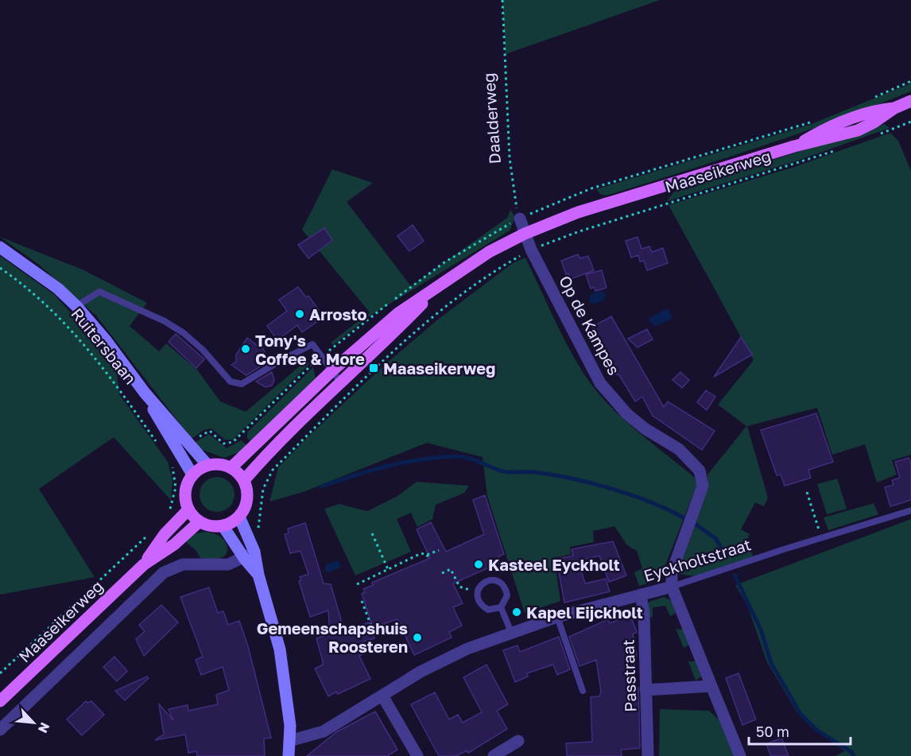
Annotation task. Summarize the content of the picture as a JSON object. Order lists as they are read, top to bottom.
{
  "streets": {
    "main road": ["Maaseikerweg"],
    "street": [
      "Op de Kampes",
      "Ruitersbaan",
      "Eyckholtstraat",
      "Passtraat"
    ],
    "path": ["Daalderweg"]
  },
  "crossings": [
    ["Daalderweg", "Maaseikerweg"],
    ["Maaseikerweg", "Op de Kampes"],
    ["Maaseikerweg", "Ruitersbaan"],
    ["Op de Kampes", "Eyckholtstraat"],
    ["Eyckholtstraat", "Passtraat"]
  ],
  "places": {
    "other": [
      "Arrosto",
      "Tony's Coffee & More",
      "Kasteel Eyckholt",
      "Kapel Eijckholt",
      "Gemeenschapshuis Roosteren"
    ],
    "transit": ["Maaseikerweg"]
  },
  "scale_bar": "50 m",
  "north": "bottom right"
}
